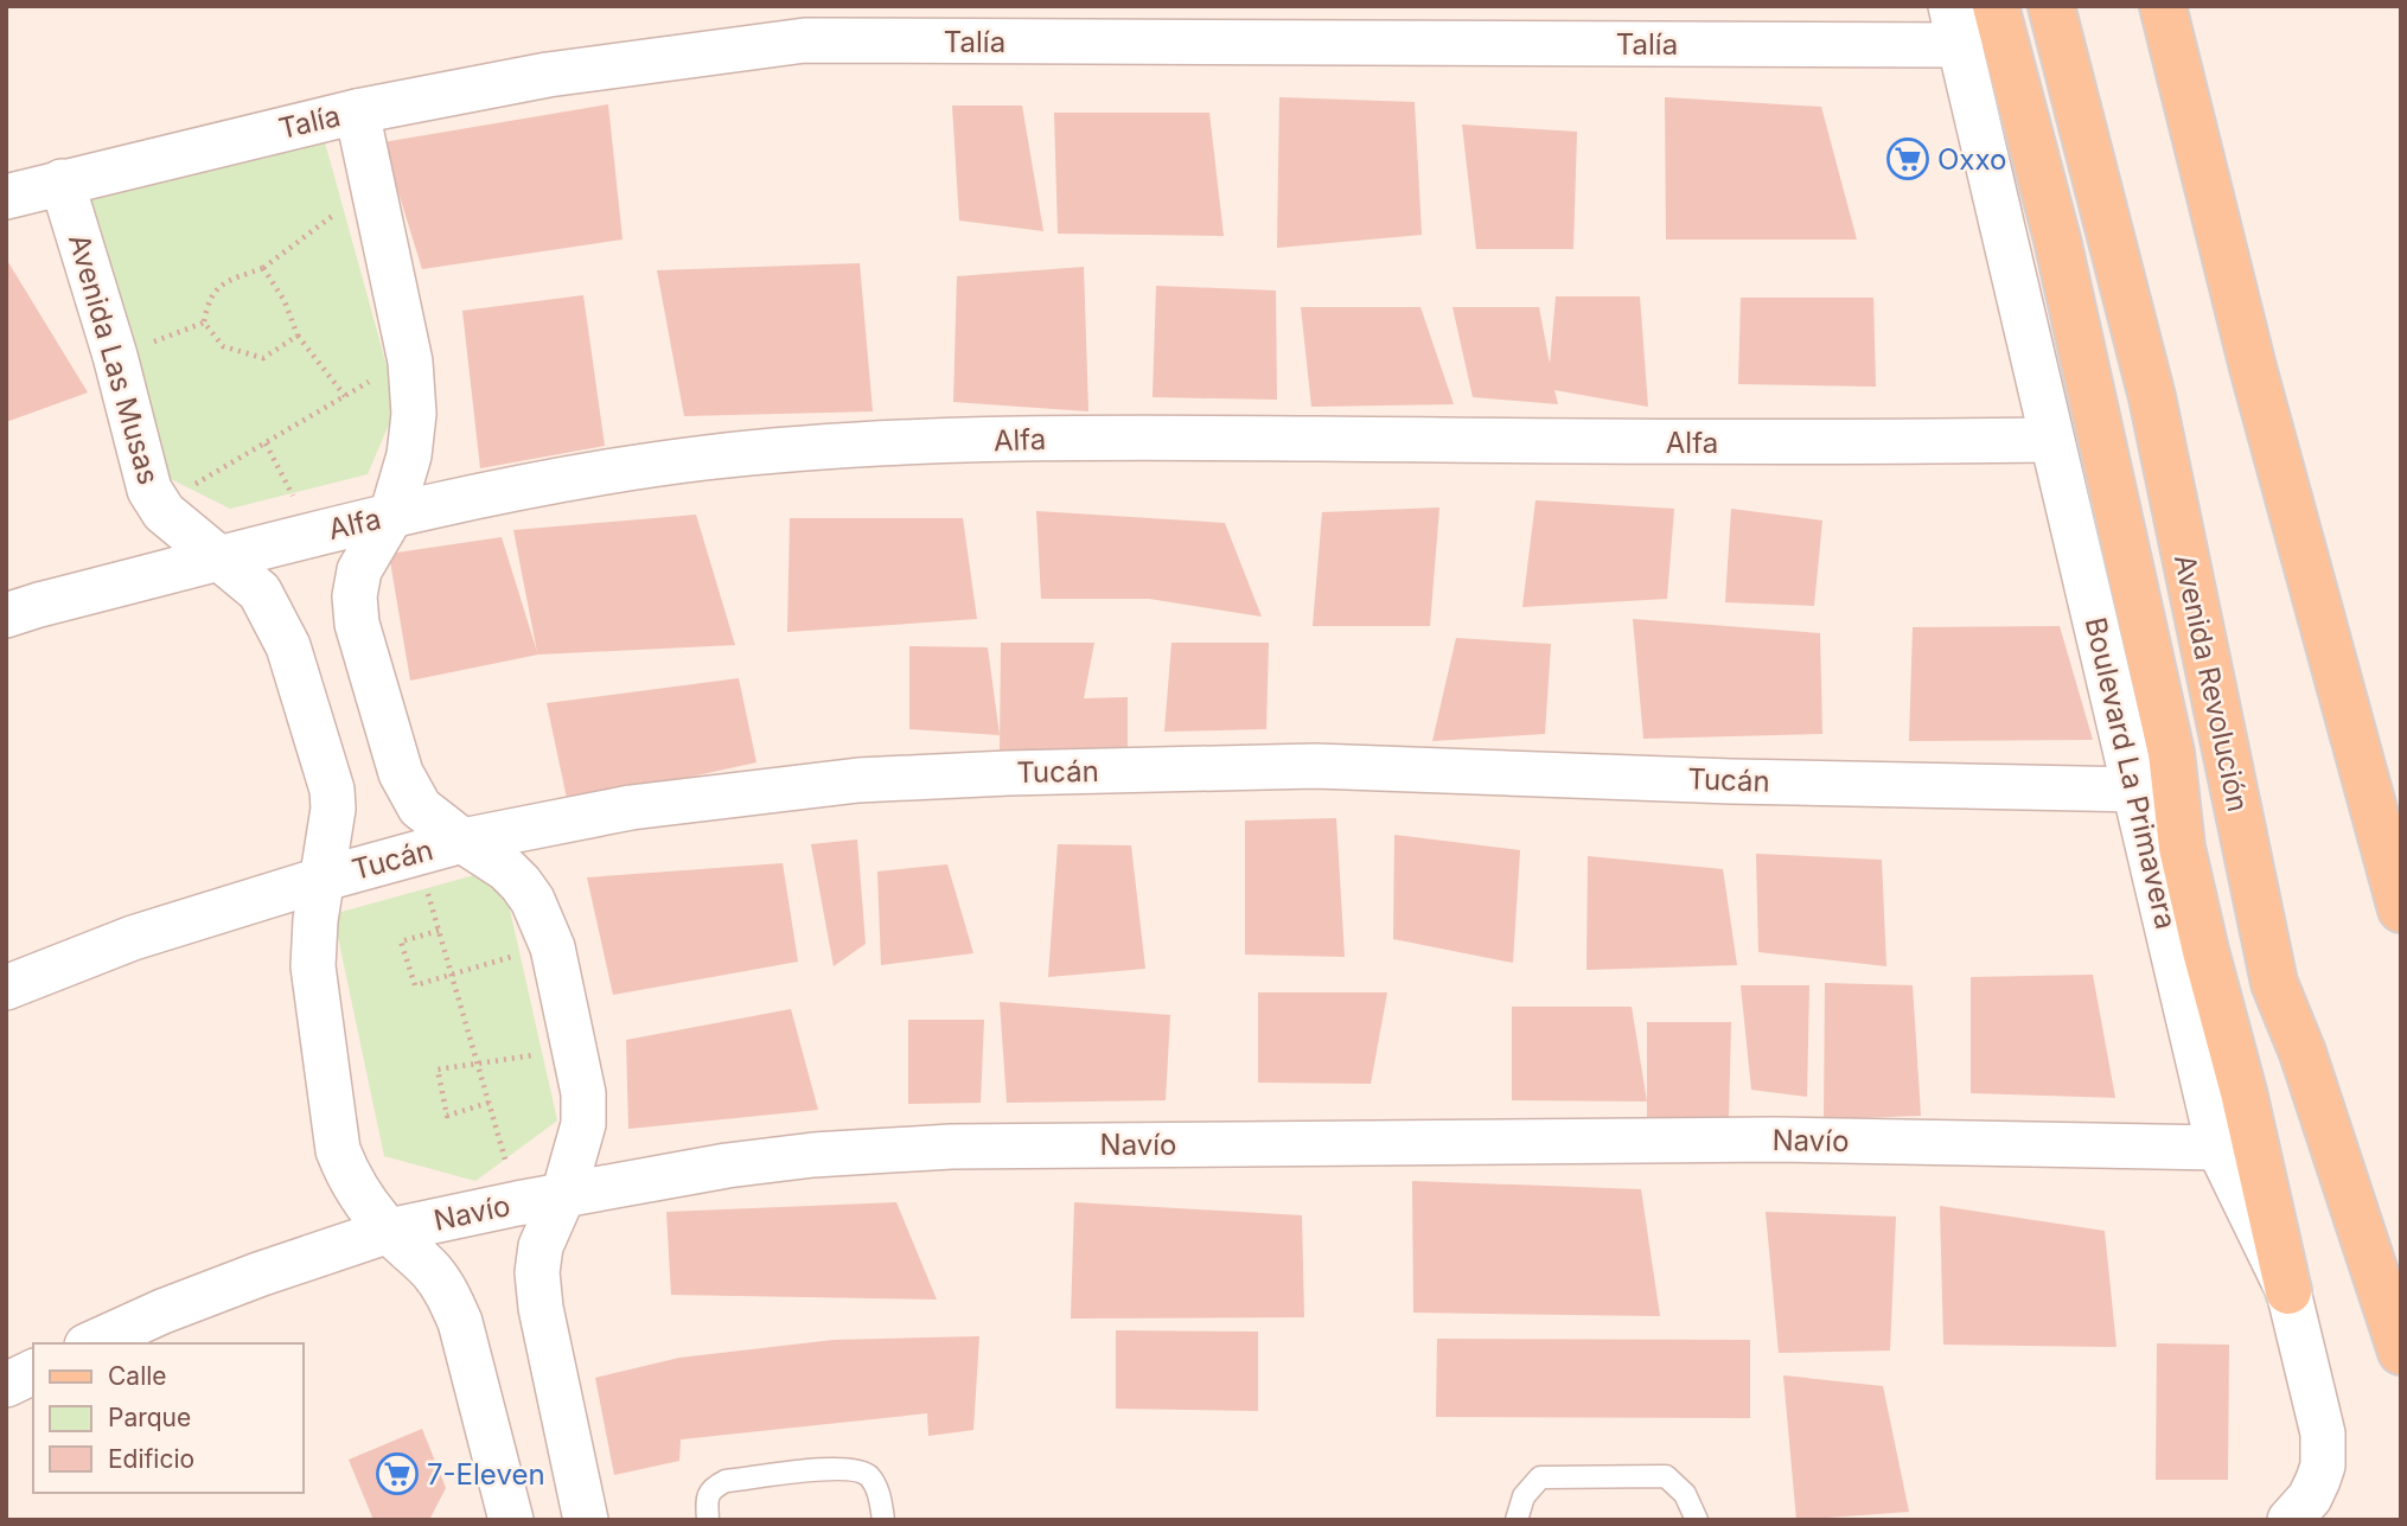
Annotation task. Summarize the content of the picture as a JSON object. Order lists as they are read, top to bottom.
{
  "streets": {
    "main road": ["Avenida Revolución"],
    "street": [
      "Talía",
      "Avenida Las Musas",
      "Alfa",
      "Tucán",
      "Boulevard La Primavera",
      "Navío"
    ]
  },
  "crossings": [
    ["Talía", "Avenida Las Musas"],
    ["Talía", "Boulevard La Primavera"],
    ["Avenida Las Musas", "Alfa"],
    ["Avenida Las Musas", "Tucán"],
    ["Avenida Las Musas", "Navío"],
    ["Alfa", "Boulevard La Primavera"],
    ["Tucán", "Boulevard La Primavera"],
    ["Boulevard La Primavera", "Navío"]
  ],
  "places": {
    "supermarket": ["Oxxo", "7-Eleven"]
  },
  "legend": ["Calle", "Parque", "Edificio"]
}
